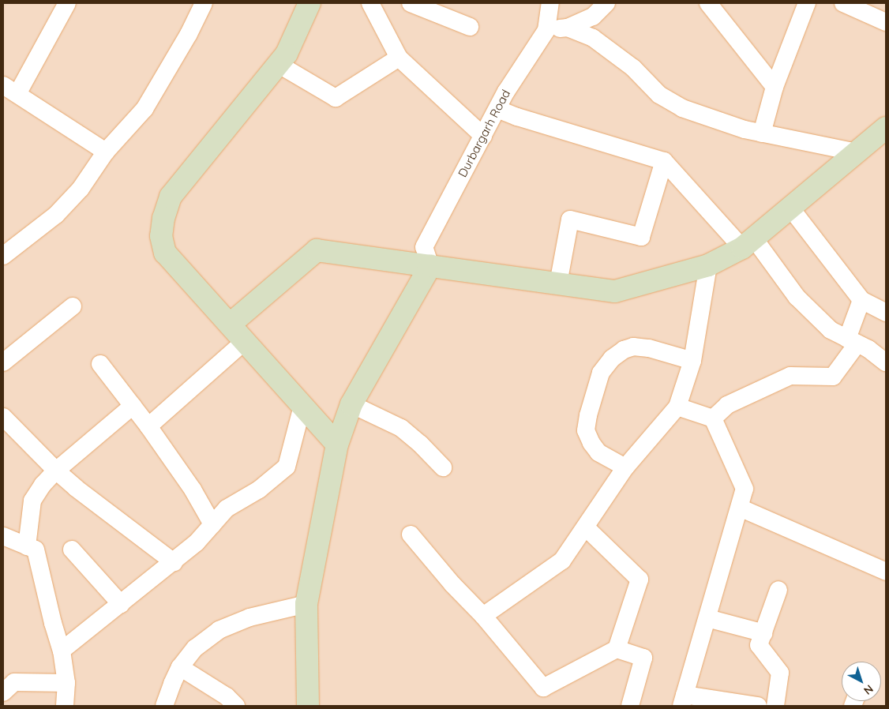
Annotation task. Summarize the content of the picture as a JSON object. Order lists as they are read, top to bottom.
{
  "streets": {
    "street": ["Durbargarh Road"]
  },
  "north": "bottom right"
}
